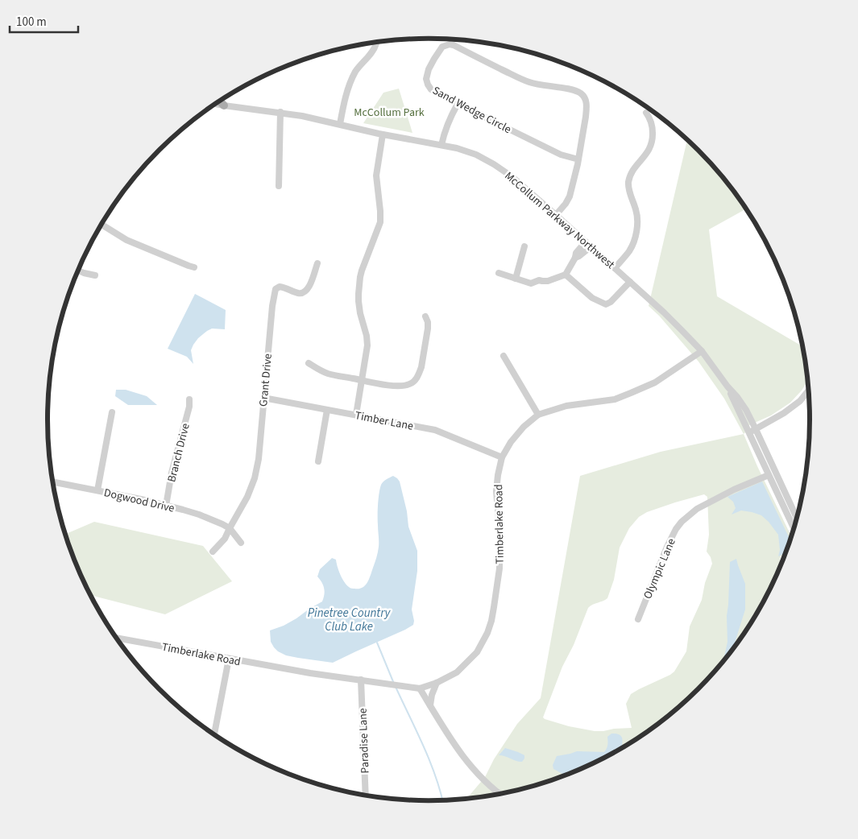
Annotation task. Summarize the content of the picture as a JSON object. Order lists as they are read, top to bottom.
{
  "streets": {
    "street": [
      "Sand Wedge Circle",
      "McCollum Parkway Northwest",
      "Grant Drive",
      "Timber Lane",
      "Branch Drive",
      "Dogwood Drive",
      "Timberlake Road",
      "Olympic Lane",
      "Paradise Lane"
    ]
  },
  "crossings": [
    ["Sand Wedge Circle", "McCollum Parkway Northwest"],
    ["McCollum Parkway Northwest", "Timberlake Road"],
    ["McCollum Parkway Northwest", "Olympic Lane"],
    ["Grant Drive", "Timber Lane"],
    ["Grant Drive", "Dogwood Drive"],
    ["Timber Lane", "Timberlake Road"],
    ["Branch Drive", "Dogwood Drive"],
    ["Timberlake Road", "Paradise Lane"]
  ],
  "water": ["Pinetree Country Club Lake"],
  "parks": ["McCollum Park"],
  "scale_bar": "100 m"
}
